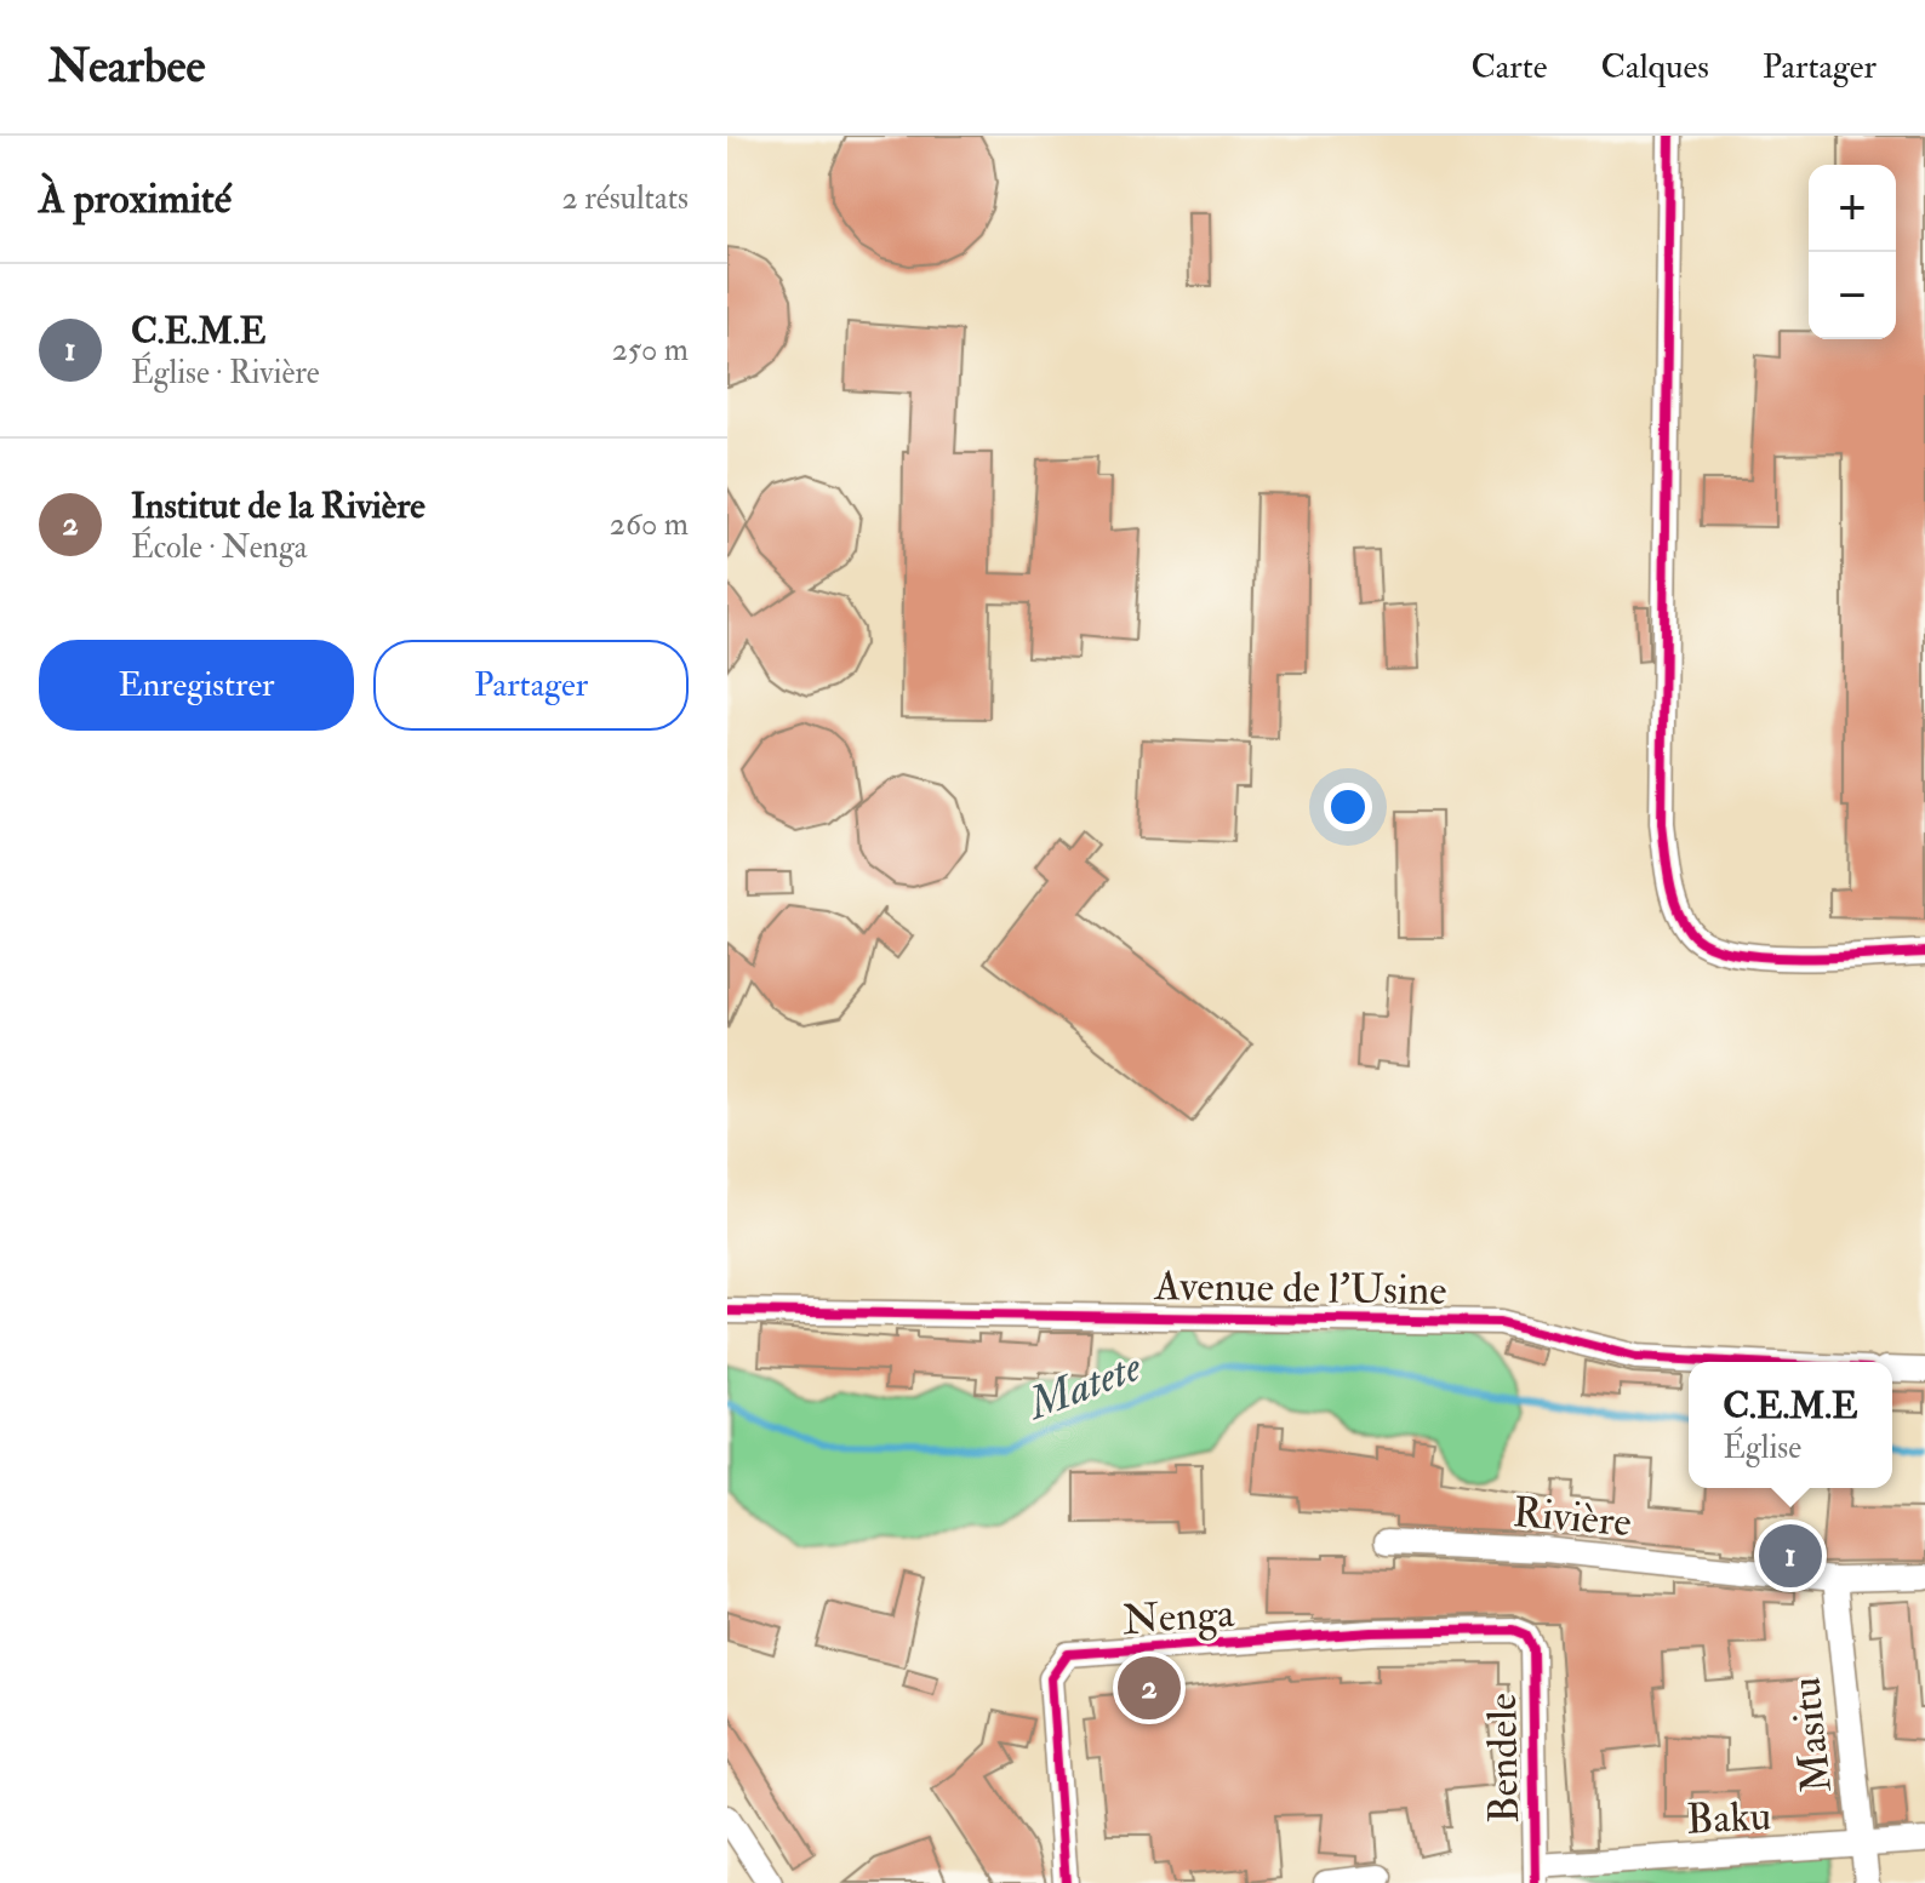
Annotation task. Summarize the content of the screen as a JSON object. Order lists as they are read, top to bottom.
{
  "streets": {
    "street": [
      "Avenue de l'Usine",
      "Rivière",
      "Nenga",
      "Masitu",
      "Bendele",
      "Baku"
    ]
  },
  "crossings": [
    ["Rivière", "Masitu"],
    ["Nenga", "Bendele"],
    ["Masitu", "Baku"],
    ["Bendele", "Baku"]
  ],
  "water": ["Matete"],
  "page": {
    "header": "Nearbee",
    "nav": ["Carte", "Calques", "Partager"],
    "heading": ["À proximité", "2 résultats"],
    "map_buttons": ["+", "−"],
    "list": [
      {
        "mark": "1",
        "name": "C.E.M.E",
        "note": "Église · Rivière",
        "value": "250 m"
      },
      {
        "mark": "2",
        "name": "Institut de la Rivière",
        "note": "École · Nenga",
        "value": "260 m"
      }
    ],
    "buttons": ["Enregistrer", "Partager"],
    "popup": ["C.E.M.E", "Église"],
    "pins": ["1", "2"]
  }
}
